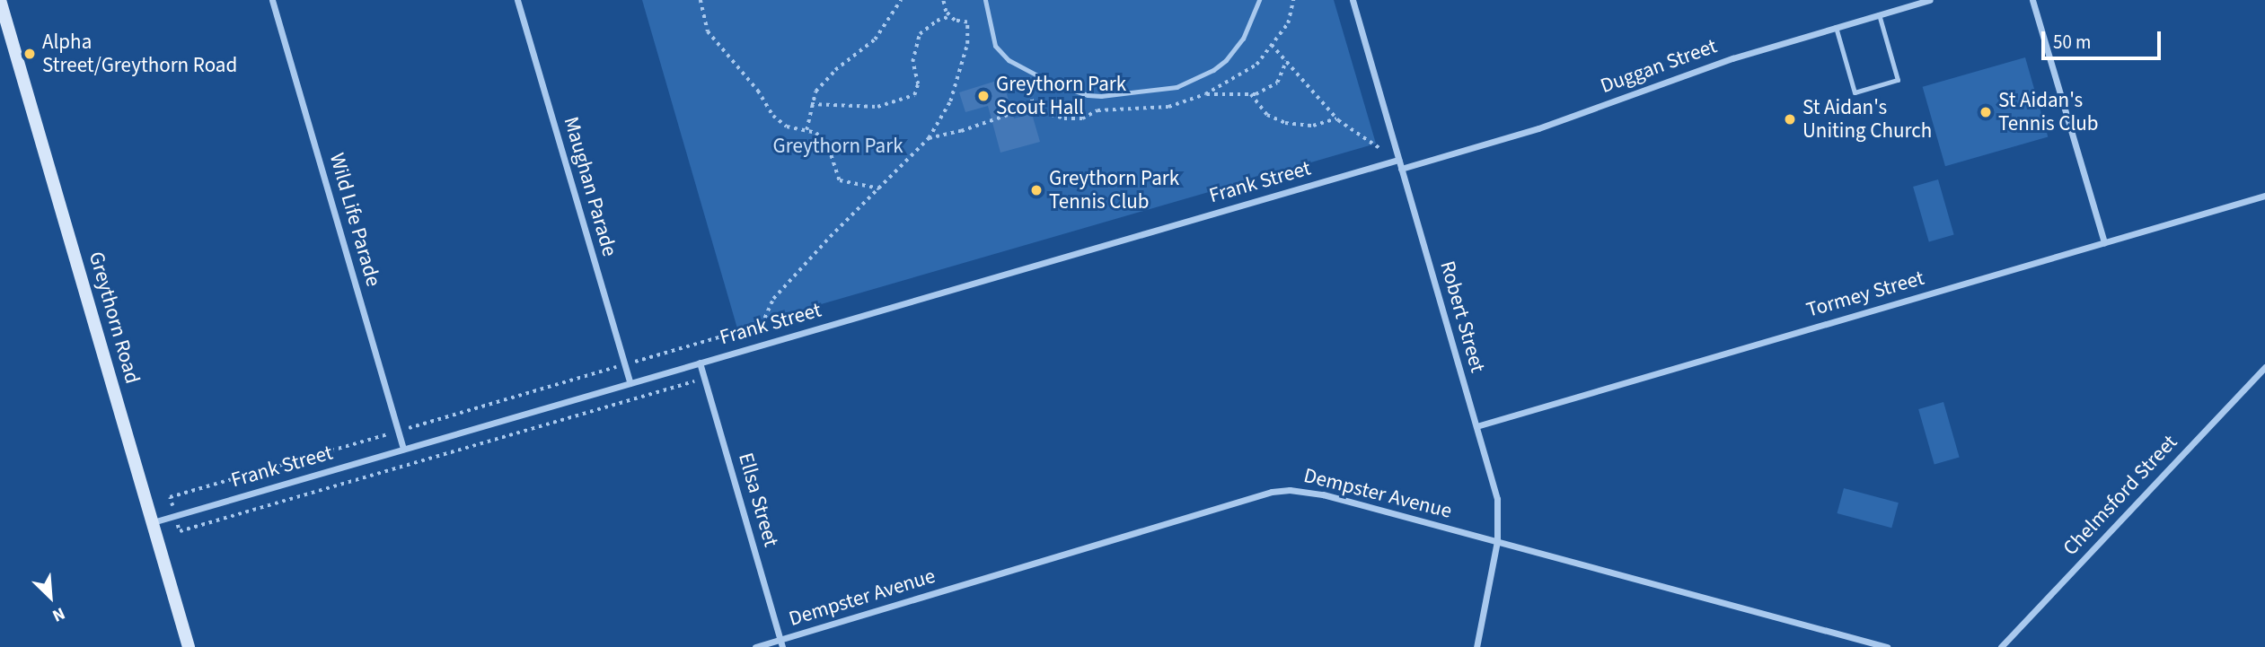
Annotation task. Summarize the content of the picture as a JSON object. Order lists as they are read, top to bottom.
{
  "streets": {
    "main road": ["Greythorn Road"],
    "street": [
      "Duggan Street",
      "Frank Street",
      "Maughan Parade",
      "Wild Life Parade",
      "Tormey Street",
      "Robert Street",
      "Dempster Avenue",
      "Chelmsford Street",
      "Ellsa Street"
    ]
  },
  "crossings": [
    ["Duggan Street", "Robert Street"],
    ["Frank Street", "Maughan Parade"],
    ["Frank Street", "Wild Life Parade"],
    ["Frank Street", "Robert Street"],
    ["Frank Street", "Greythorn Road"],
    ["Frank Street", "Ellsa Street"],
    ["Tormey Street", "Robert Street"],
    ["Robert Street", "Dempster Avenue"],
    ["Dempster Avenue", "Ellsa Street"]
  ],
  "parks": ["Greythorn Park"],
  "places": [
    "Alpha Street/Greythorn Road",
    "Greythorn Park Scout Hall",
    "St Aidan's Tennis Club",
    "St Aidan's Uniting Church",
    "Greythorn Park Tennis Club"
  ],
  "scale_bar": "50 m",
  "north": "bottom right"
}
